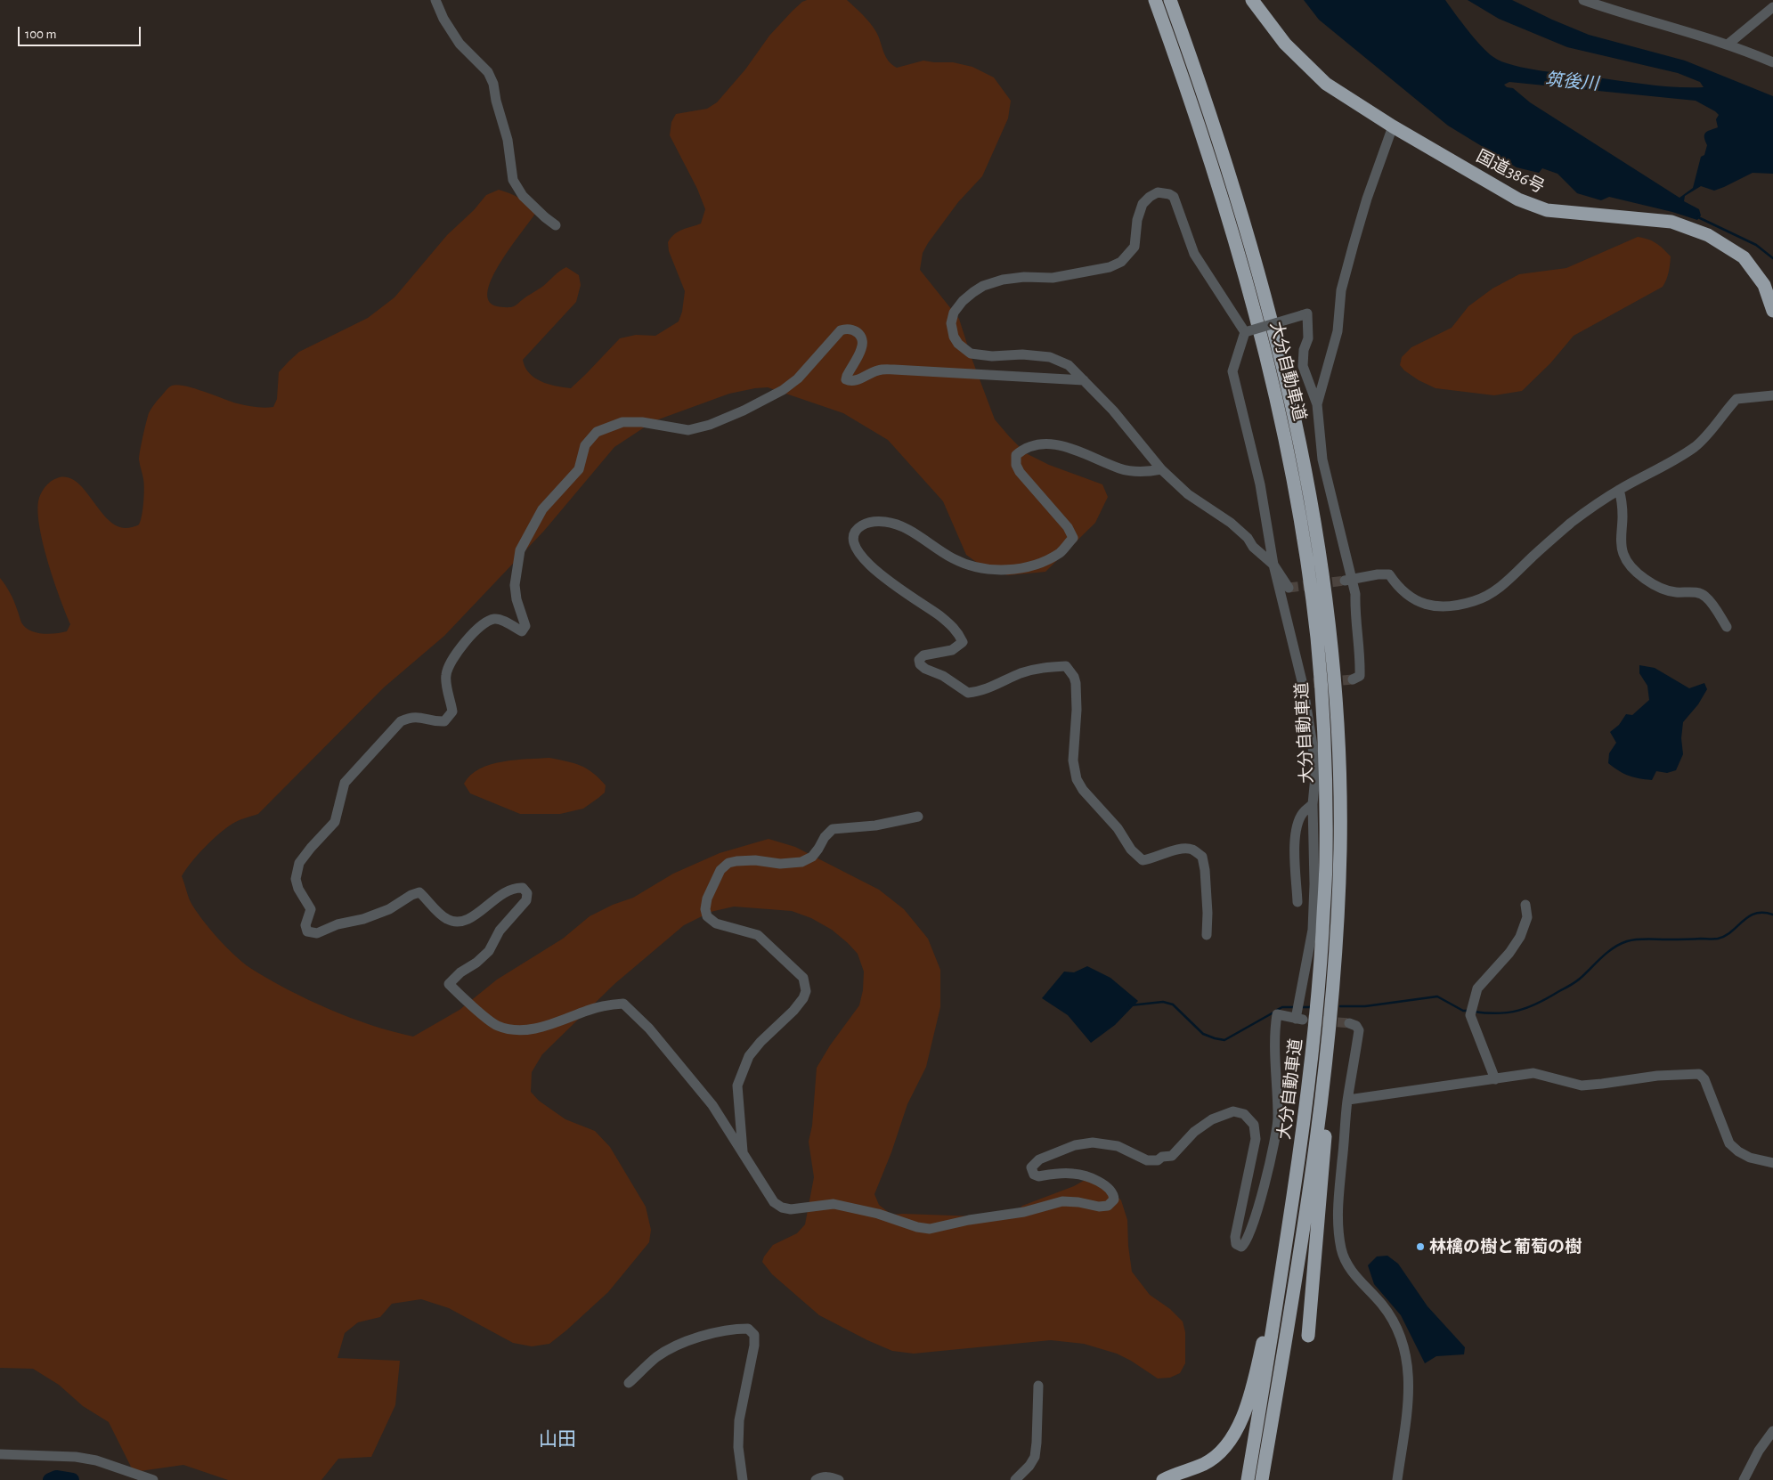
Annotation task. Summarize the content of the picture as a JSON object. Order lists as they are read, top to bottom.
{
  "streets": {
    "highway": ["国道386号", "大分自動車道"]
  },
  "districts": ["山田"],
  "water": ["筑後川"],
  "places": ["林檎の樹と葡萄の樹"],
  "scale_bar": "100 m"
}
